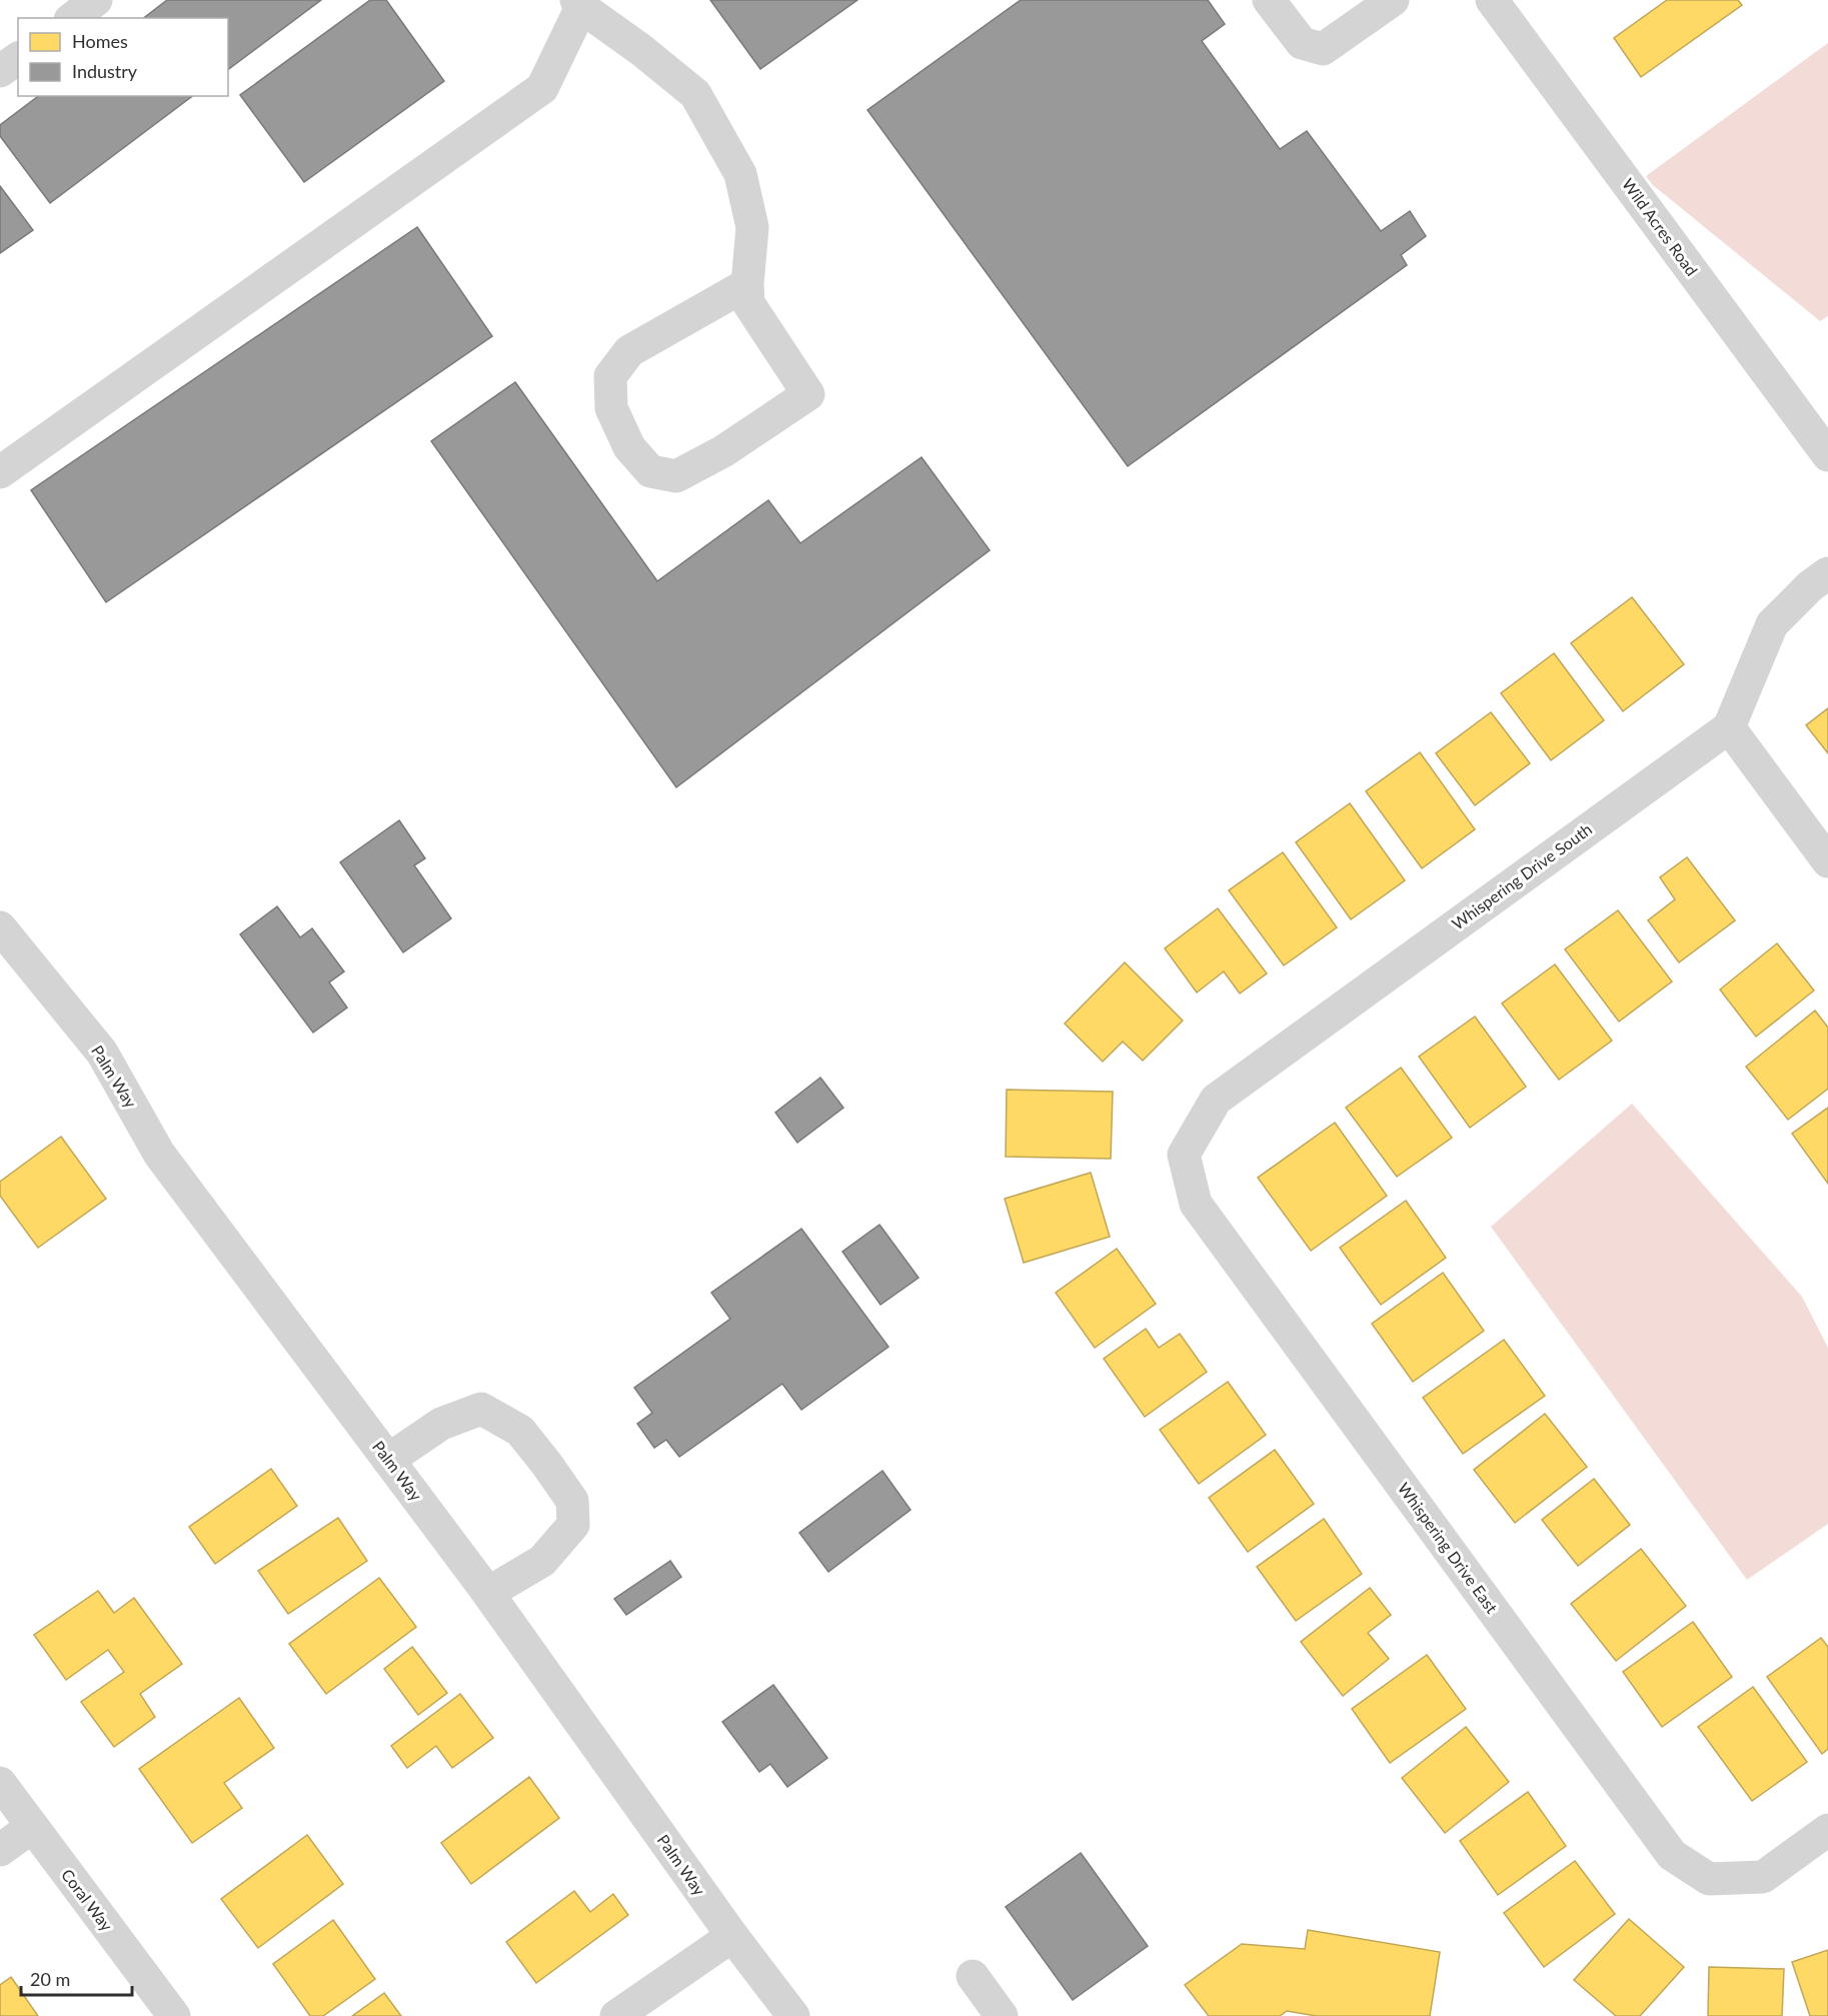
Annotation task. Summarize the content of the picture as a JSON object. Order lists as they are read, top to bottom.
{
  "streets": {
    "street": [
      "Wild Acres Road",
      "Whispering Drive South",
      "Palm Way",
      "Whispering Drive East",
      "Coral Way"
    ]
  },
  "crossings": [
    ["Whispering Drive South", "Whispering Drive East"]
  ],
  "legend": ["Homes", "Industry"],
  "scale_bar": "20 m"
}
